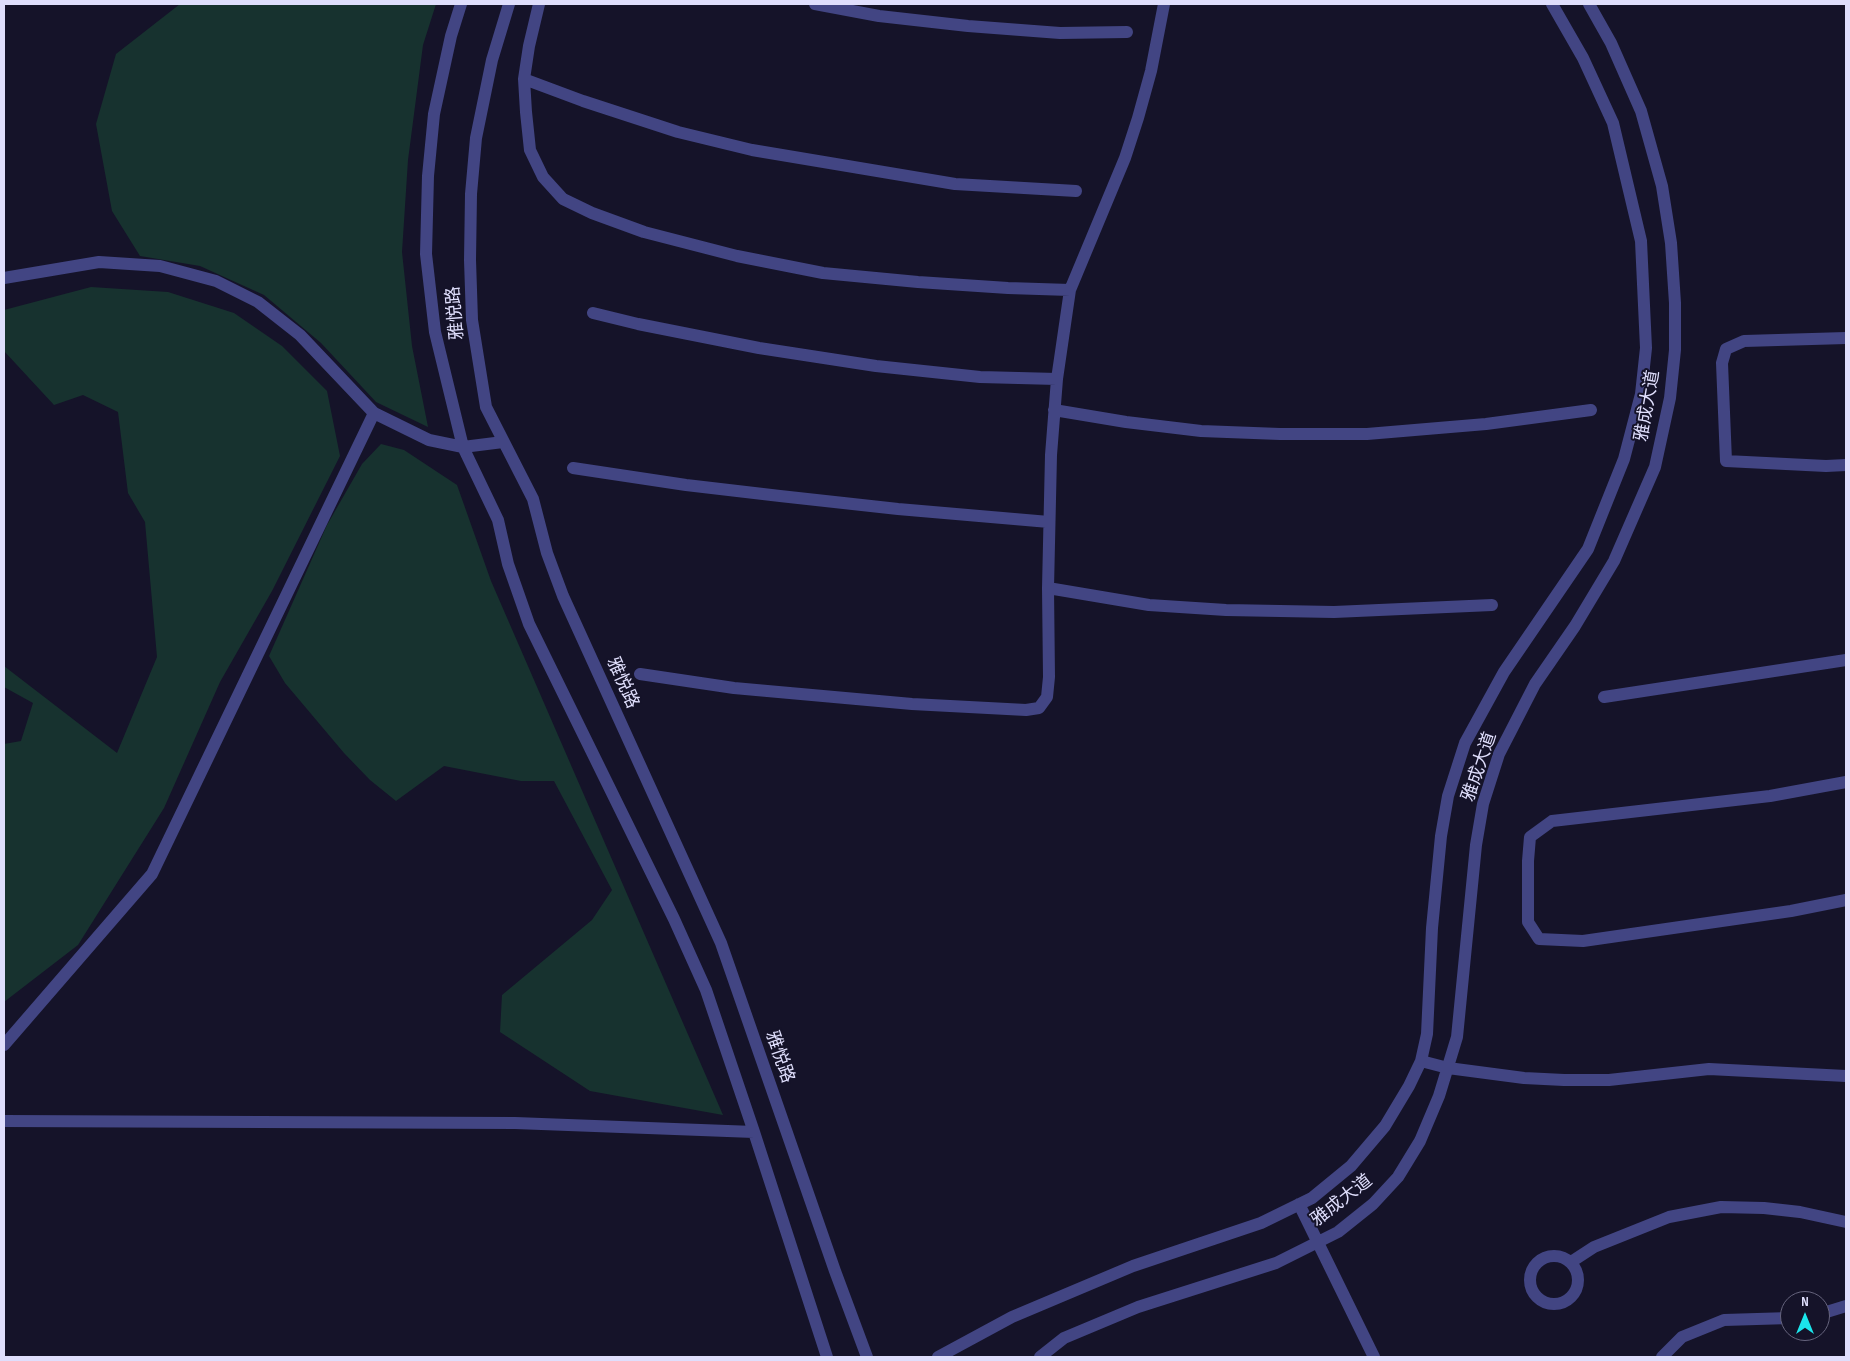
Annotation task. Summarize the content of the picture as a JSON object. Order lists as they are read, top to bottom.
{
  "streets": {
    "street": ["雅悦路", "雅成大道"]
  },
  "north": "top"
}
